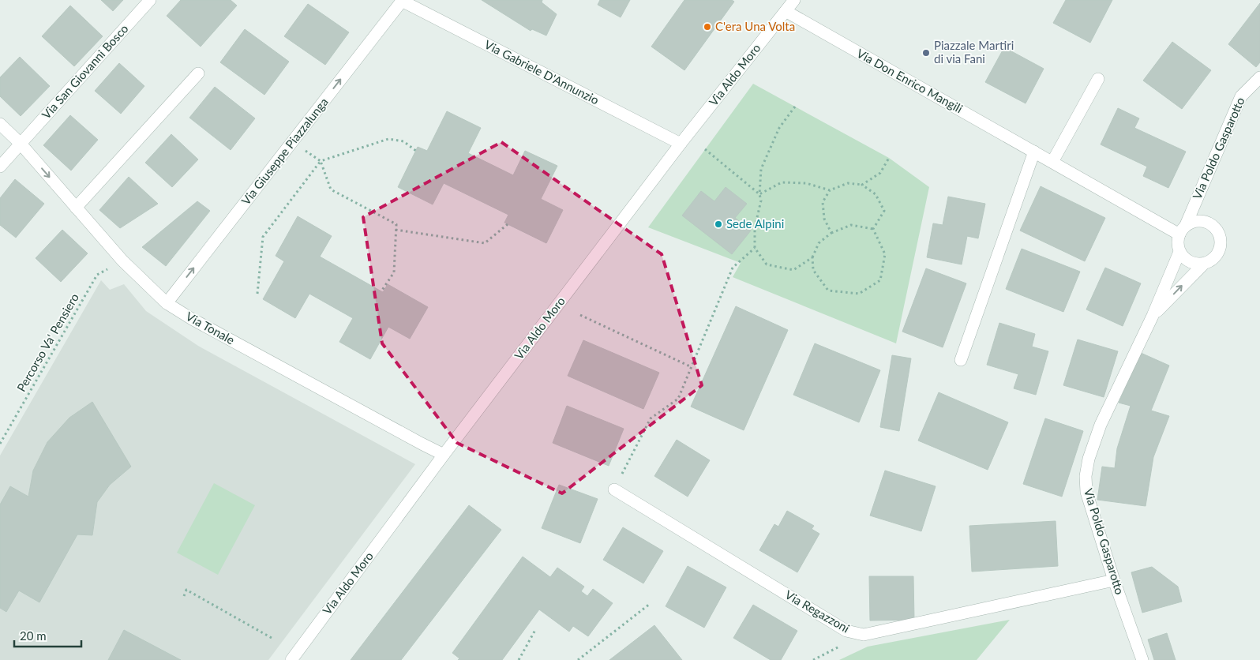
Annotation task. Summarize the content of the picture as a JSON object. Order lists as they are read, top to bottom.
{
  "streets": {
    "street": [
      "Via San Giovanni Bosco",
      "Via Gabriele D'Annunzio",
      "Via Aldo Moro",
      "Via Don Enrico Mangili",
      "Via Poldo Gasparotto",
      "Via Giuseppe Piazzalunga",
      "Via Tonale",
      "Via Regazzoni"
    ],
    "path": ["Percorso Va' Pensiero"]
  },
  "crossings": [
    ["Via San Giovanni Bosco", "Via Tonale"],
    ["Via Gabriele D'Annunzio", "Via Aldo Moro"],
    ["Via Gabriele D'Annunzio", "Via Giuseppe Piazzalunga"],
    ["Via Aldo Moro", "Via Don Enrico Mangili"],
    ["Via Aldo Moro", "Via Tonale"],
    ["Via Don Enrico Mangili", "Via Poldo Gasparotto"],
    ["Via Poldo Gasparotto", "Via Regazzoni"],
    ["Via Giuseppe Piazzalunga", "Via Tonale"],
    ["Via Tonale", "Percorso Va' Pensiero"]
  ],
  "one_way": ["Via Giuseppe Piazzalunga"],
  "places": ["C'era Una Volta", "Piazzale Martiri di via Fani", "Sede Alpini"],
  "scale_bar": "20 m"
}
